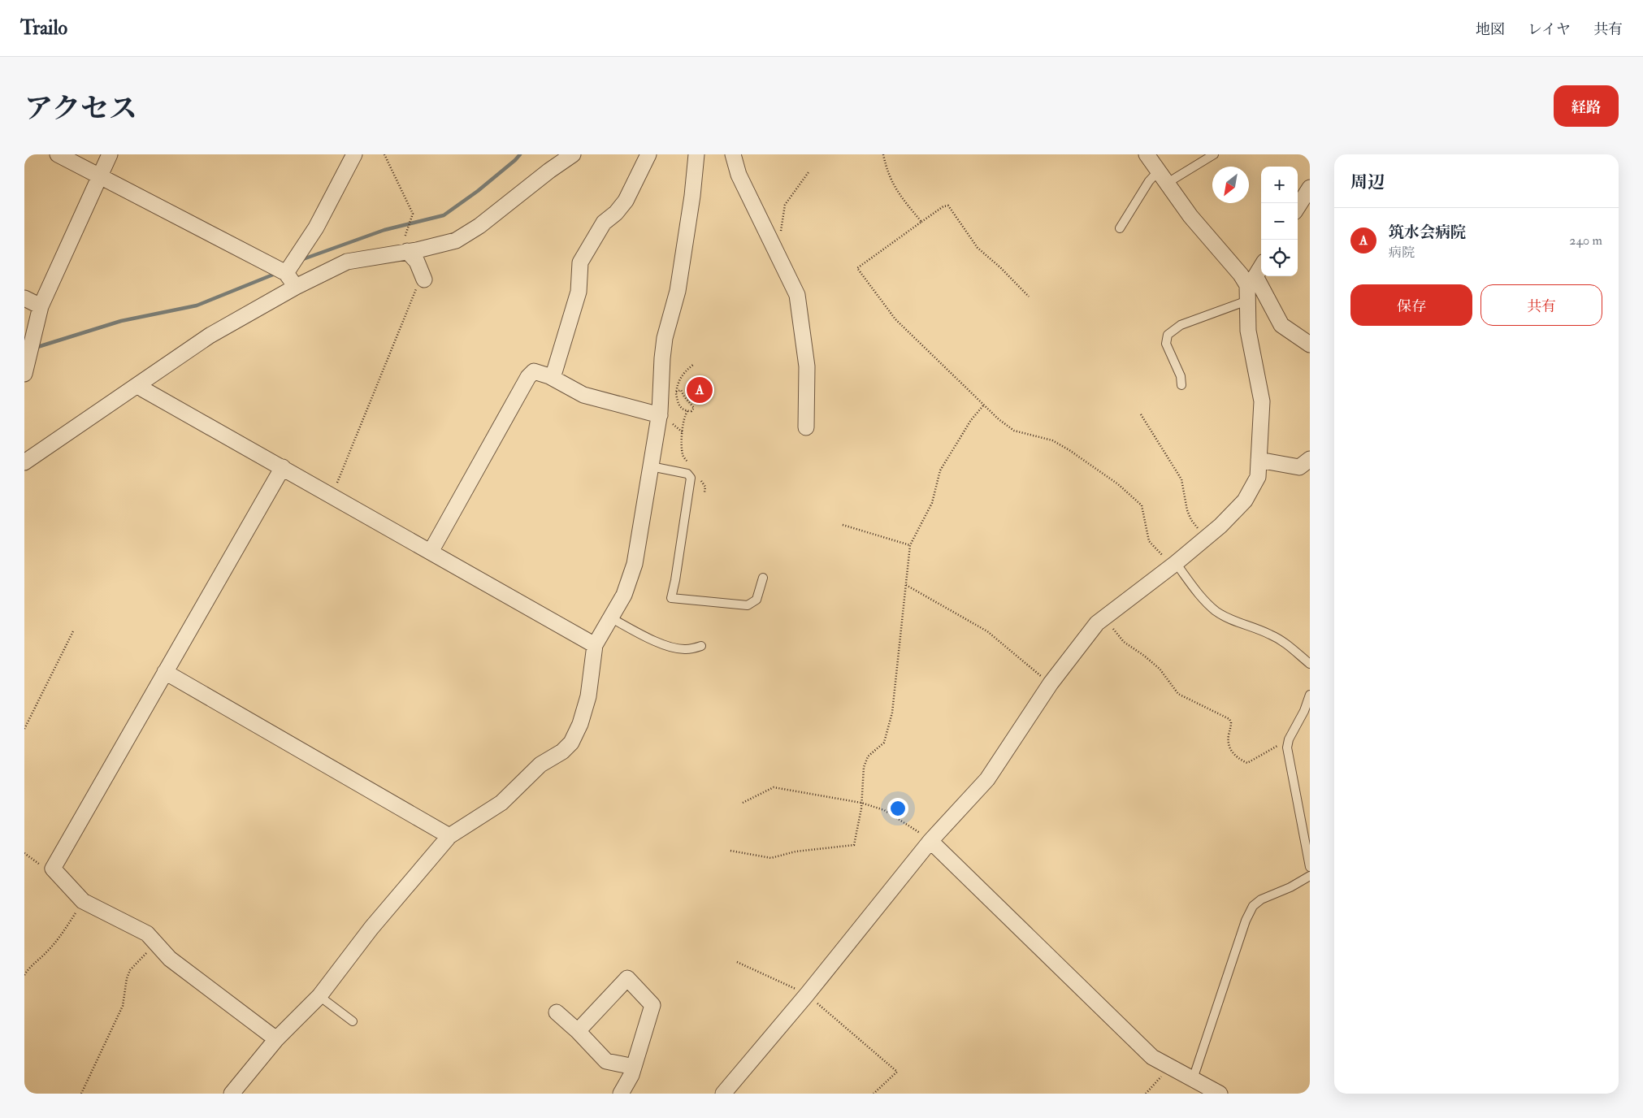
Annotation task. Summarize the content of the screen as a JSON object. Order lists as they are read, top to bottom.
{
  "north": "bottom left",
  "page": {
    "header": "Trailo",
    "nav": ["地図", "レイヤ", "共有"],
    "title": "アクセス",
    "buttons": [
      "経路",
      ["保存", "共有"]
    ],
    "heading": "周辺",
    "map_buttons": ["+", "−"],
    "list": [
      {
        "mark": "A",
        "name": "筑水会病院",
        "note": "病院",
        "value": "240 m"
      }
    ],
    "pins": "A"
  }
}
